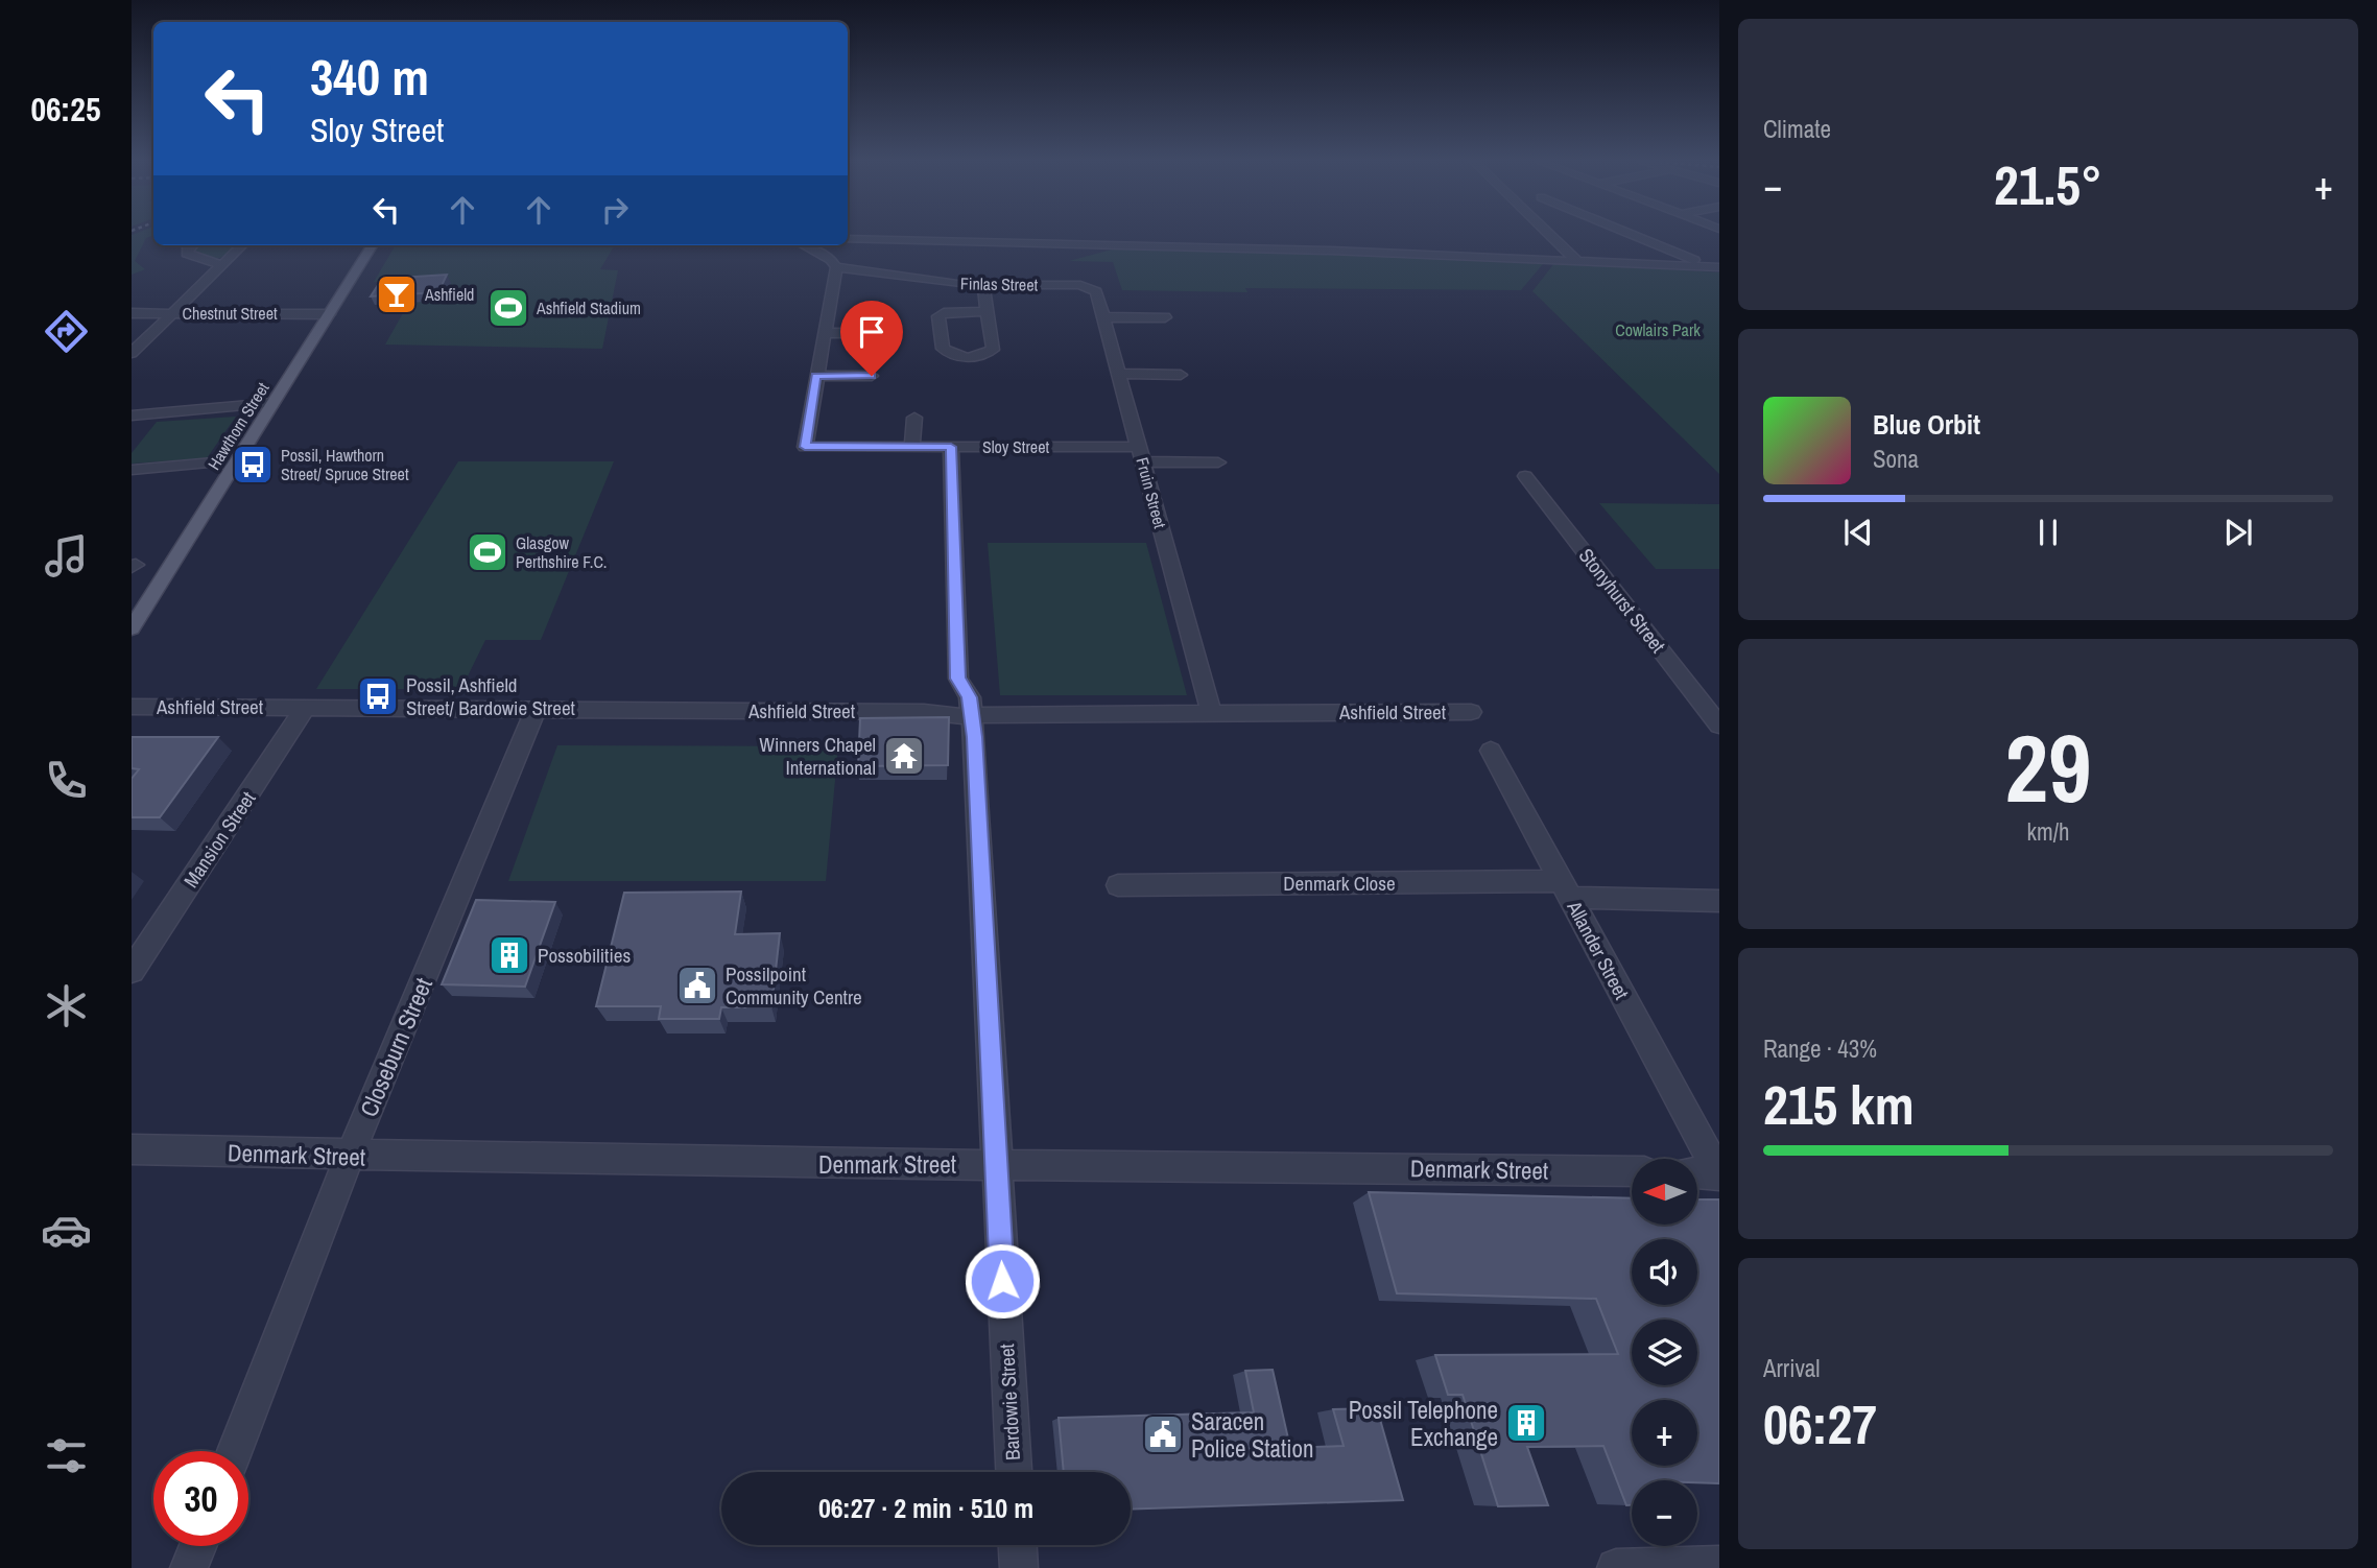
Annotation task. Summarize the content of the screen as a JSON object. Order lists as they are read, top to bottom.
{
  "streets": {
    "main road": ["Hawthorn Street"],
    "street": [
      "Finlas Street",
      "Chestnut Street",
      "Sloy Street",
      "Fruin Street",
      "Stonyhurst Street",
      "Ashfield Street",
      "Mansion Street",
      "Denmark Close",
      "Allander Street",
      "Closeburn Street",
      "Denmark Street",
      "Bardowie Street"
    ]
  },
  "crossings": [
    ["Finlas Street", "Fruin Street"],
    ["Chestnut Street", "Hawthorn Street"],
    ["Sloy Street", "Fruin Street"],
    ["Sloy Street", "Bardowie Street"],
    ["Fruin Street", "Ashfield Street"],
    ["Ashfield Street", "Mansion Street"],
    ["Ashfield Street", "Closeburn Street"],
    ["Ashfield Street", "Bardowie Street"],
    ["Denmark Close", "Allander Street"],
    ["Closeburn Street", "Denmark Street"],
    ["Denmark Street", "Bardowie Street"]
  ],
  "parks": ["Cowlairs Park"],
  "places": {
    "bar": ["Ashfield"],
    "sports": ["Ashfield Stadium", "Glasgow Perthshire F.C."],
    "bus stop": ["Possil, Hawthorn Street/ Spruce Street", "Possil, Ashfield Street/ Bardowie Street"],
    "temple": ["Winners Chapel International"],
    "building": ["Possobilities", "Possil Telephone Exchange"],
    "public building": ["Possilpoint Community Centre", "Saracen Police Station"]
  },
  "north": "left",
  "page": {
    "tabs": "06:25",
    "tile": [
      "Climate",
      ["29", "km/h"],
      ["Range · 43%", "215 km"],
      ["Arrival", "06:27"]
    ],
    "turn": ["340 m", "Sloy Street"],
    "heat": ["−", "21.5°", "+"],
    "song": ["Blue Orbit", "Sona"],
    "map_buttons": ["+", "−"],
    "limit": "30",
    "trip": "06:27 · 2 min · 510 m"
  }
}
